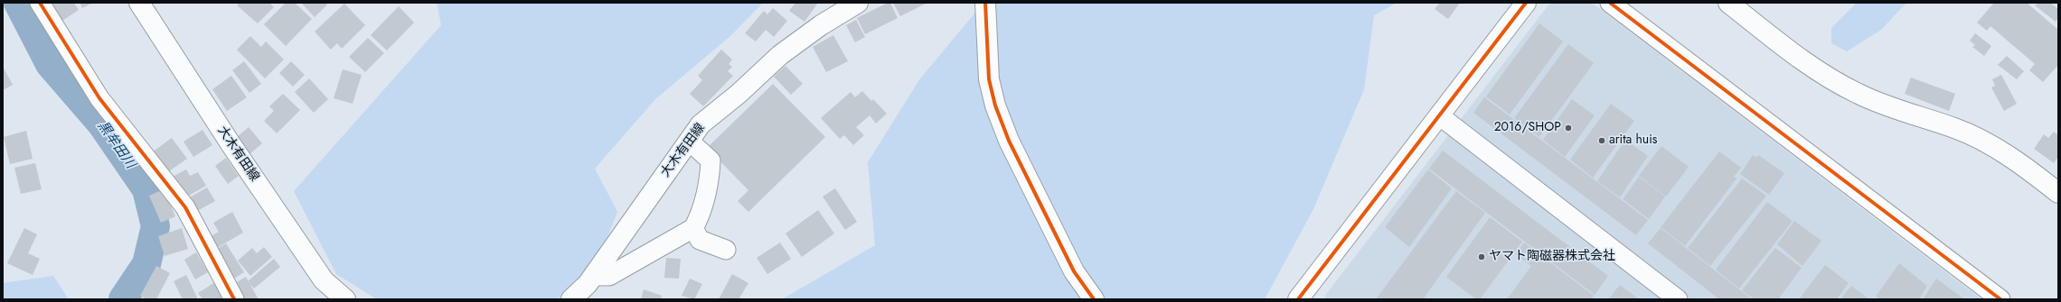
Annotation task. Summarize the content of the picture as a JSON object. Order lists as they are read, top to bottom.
{
  "streets": {
    "street": ["大木有田線"]
  },
  "water": ["黒牟田川"],
  "places": ["2016/SHOP", "arita huis", "ヤマト陶磁器株式会社"]
}
